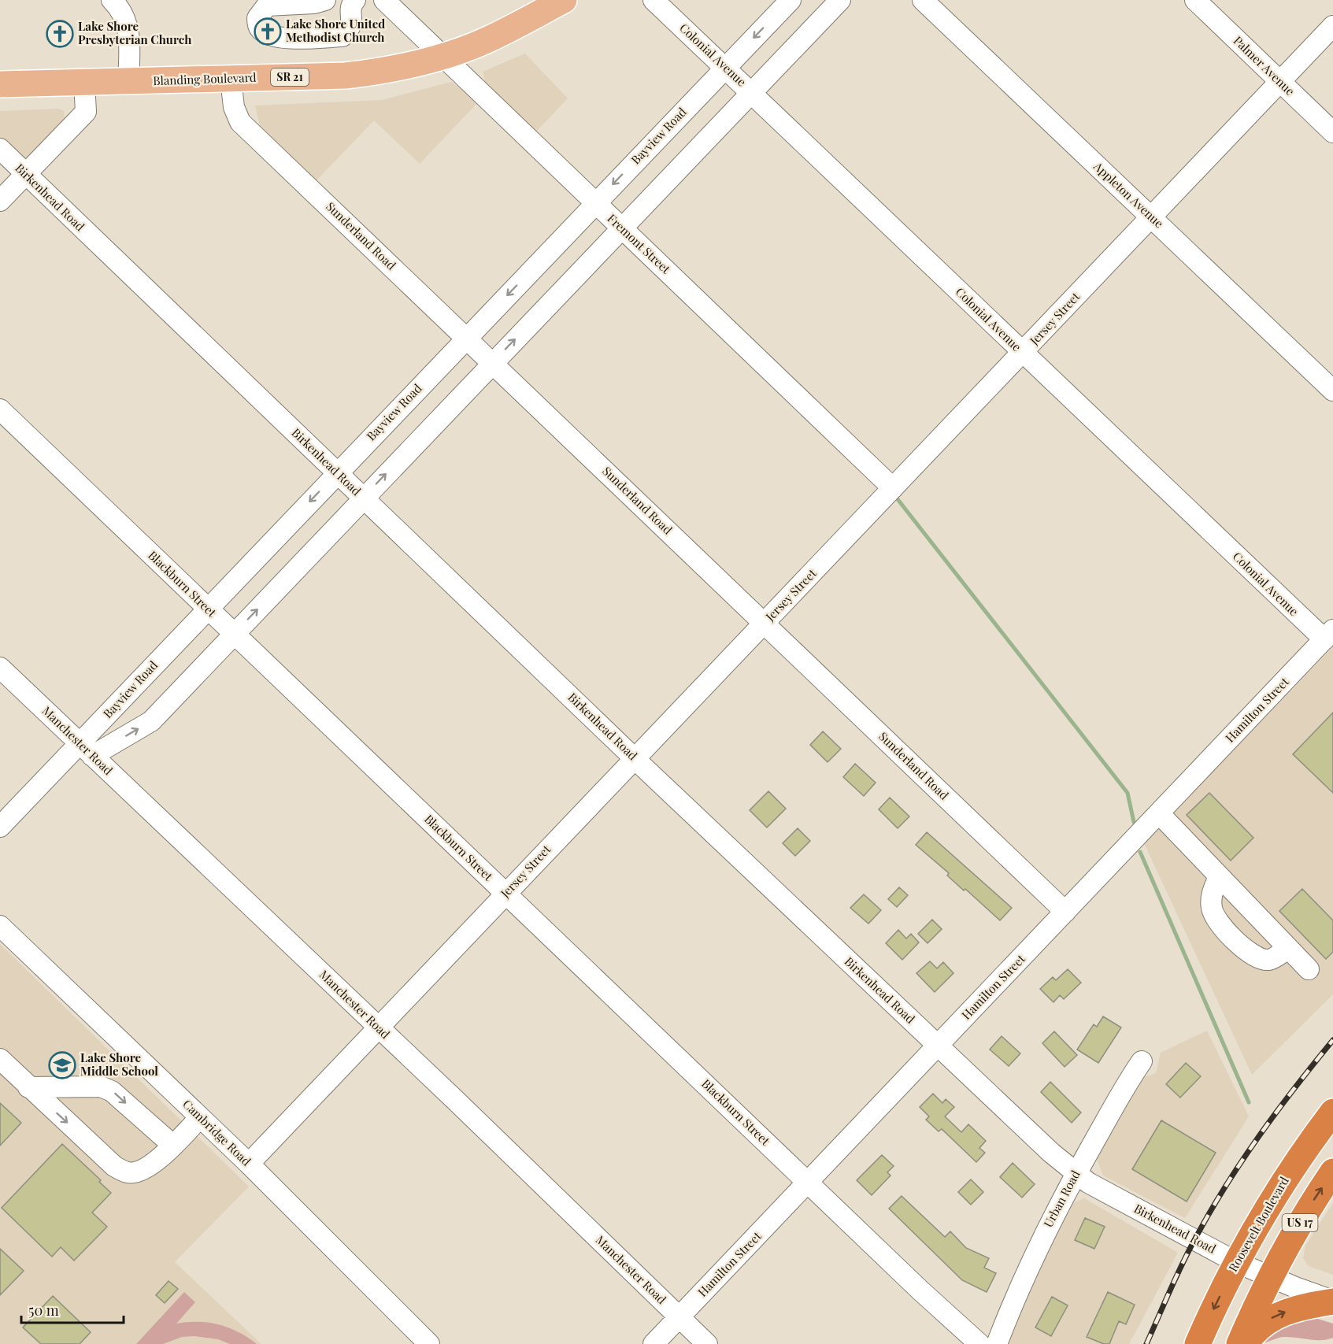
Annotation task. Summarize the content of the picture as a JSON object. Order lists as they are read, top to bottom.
{
  "streets": {
    "highway": ["US 17", "Roosevelt Boulevard"],
    "main road": ["SR 21", "Blanding Boulevard"],
    "street": [
      "Colonial Avenue",
      "Palmer Avenue",
      "Bayview Road",
      "Appleton Avenue",
      "Birkenhead Road",
      "Sunderland Road",
      "Fremont Street",
      "Jersey Street",
      "Blackburn Street",
      "Hamilton Street",
      "Manchester Road",
      "Cambridge Road",
      "Urban Road"
    ]
  },
  "crossings": [
    ["Colonial Avenue", "Bayview Road"],
    ["Colonial Avenue", "Jersey Street"],
    ["Colonial Avenue", "Hamilton Street"],
    ["Palmer Avenue", "Jersey Street"],
    ["Blanding Boulevard", "Sunderland Road"],
    ["Blanding Boulevard", "Fremont Street"],
    ["Bayview Road", "Birkenhead Road"],
    ["Bayview Road", "Sunderland Road"],
    ["Bayview Road", "Fremont Street"],
    ["Bayview Road", "Blackburn Street"],
    ["Bayview Road", "Manchester Road"],
    ["Appleton Avenue", "Jersey Street"],
    ["Birkenhead Road", "Jersey Street"],
    ["Birkenhead Road", "Hamilton Street"],
    ["Birkenhead Road", "Urban Road"],
    ["Birkenhead Road", "US 17"],
    ["Birkenhead Road", "Roosevelt Boulevard"],
    ["Sunderland Road", "Jersey Street"],
    ["Sunderland Road", "Hamilton Street"],
    ["Fremont Street", "Jersey Street"],
    ["Jersey Street", "Blackburn Street"],
    ["Jersey Street", "Manchester Road"],
    ["Jersey Street", "Cambridge Road"],
    ["Blackburn Street", "Hamilton Street"],
    ["Hamilton Street", "Manchester Road"]
  ],
  "places": {
    "church": ["Lake Shore United Methodist Church", "Lake Shore Presbyterian Church"],
    "school or university": ["Lake Shore Middle School"]
  },
  "scale_bar": "50 m"
}
